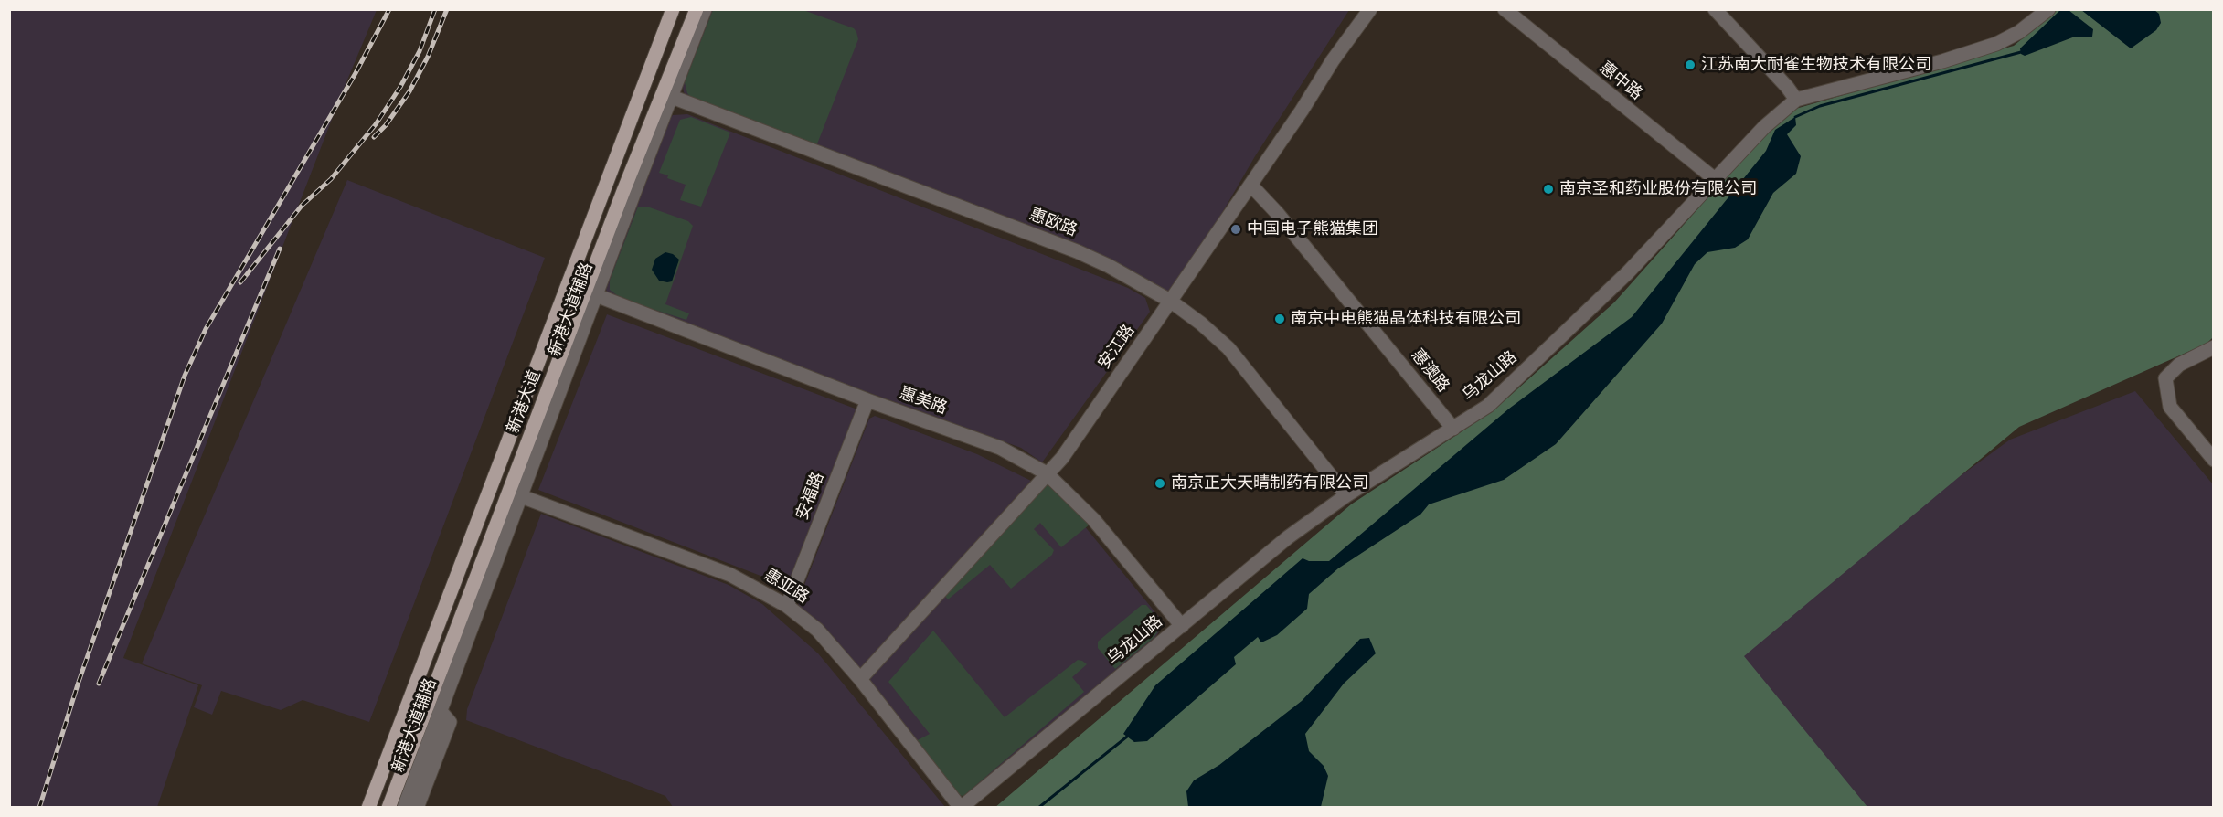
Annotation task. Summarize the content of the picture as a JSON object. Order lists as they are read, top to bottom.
{
  "streets": {
    "main road": ["新港大道"],
    "street": [
      "惠中路",
      "惠欧路",
      "新港大道辅路",
      "安江路",
      "惠澳路",
      "乌龙山路",
      "惠美路",
      "安福路",
      "惠亚路"
    ]
  },
  "crossings": [
    ["惠中路", "乌龙山路"],
    ["惠欧路", "新港大道辅路"],
    ["惠欧路", "安江路"],
    ["惠欧路", "乌龙山路"],
    ["新港大道辅路", "惠美路"],
    ["新港大道辅路", "惠亚路"],
    ["安江路", "惠澳路"],
    ["安江路", "惠美路"],
    ["安江路", "惠亚路"],
    ["惠澳路", "乌龙山路"],
    ["乌龙山路", "惠美路"],
    ["乌龙山路", "惠亚路"],
    ["惠美路", "安福路"],
    ["安福路", "惠亚路"]
  ],
  "places": [
    "江苏南大耐雀生物技术有限公司",
    "南京圣和药业股份有限公司",
    "中国电子熊猫集团",
    "南京中电熊猫晶体科技有限公司",
    "南京正大天晴制药有限公司"
  ]
}
